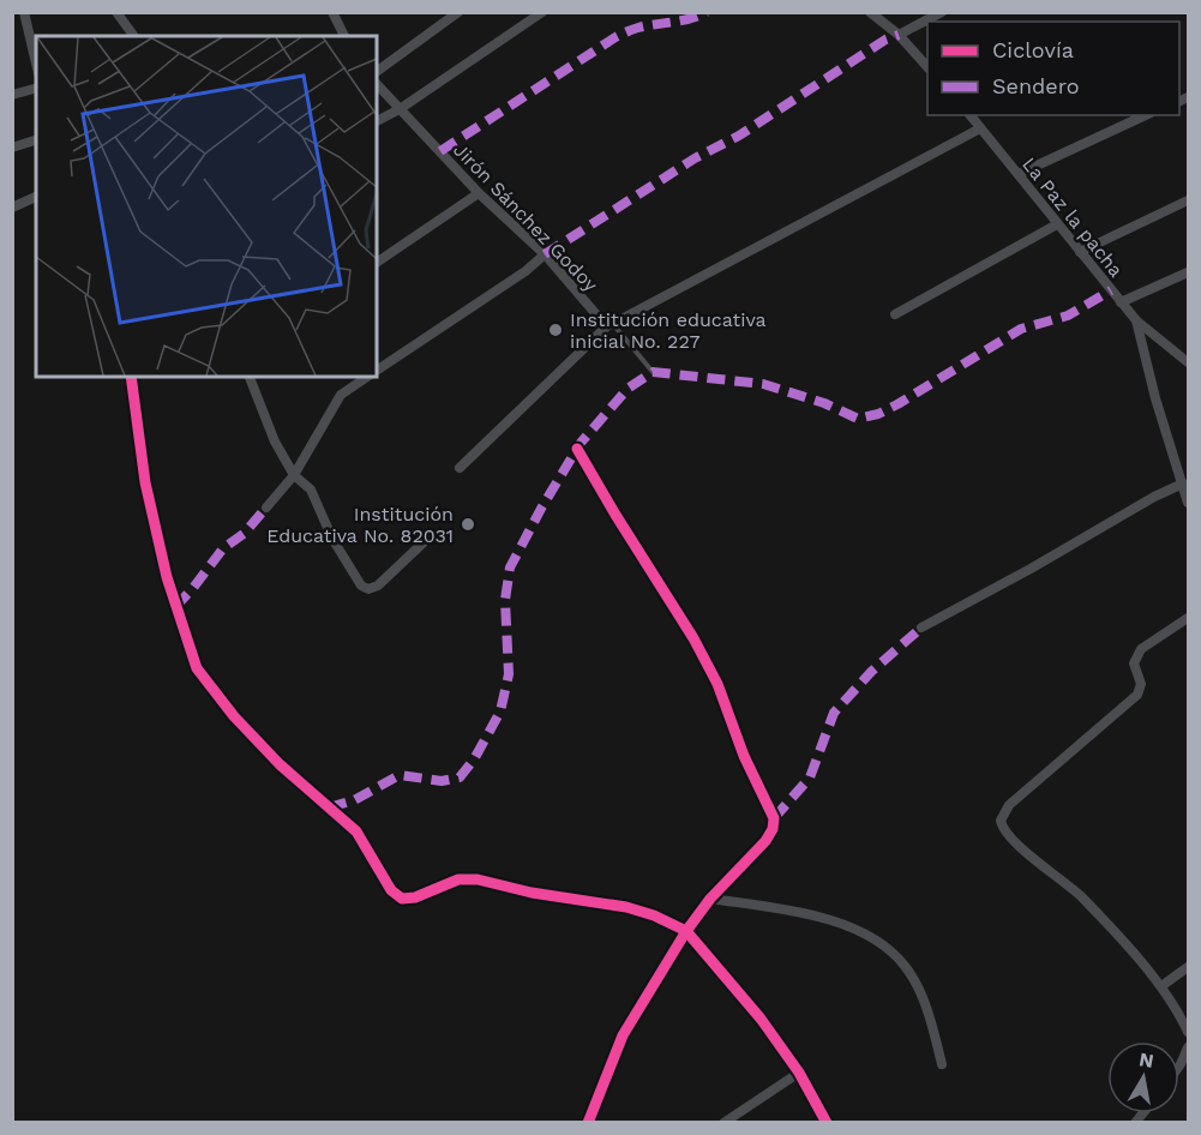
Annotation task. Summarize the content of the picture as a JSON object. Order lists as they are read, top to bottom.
{
  "streets": {
    "street": ["Jirón Sánchez Godoy", "La Paz la pacha"]
  },
  "places": ["Institución educativa inicial No. 227", "Institución Educativa No. 82031"],
  "legend": ["Ciclovía", "Sendero"],
  "north": "top"
}
